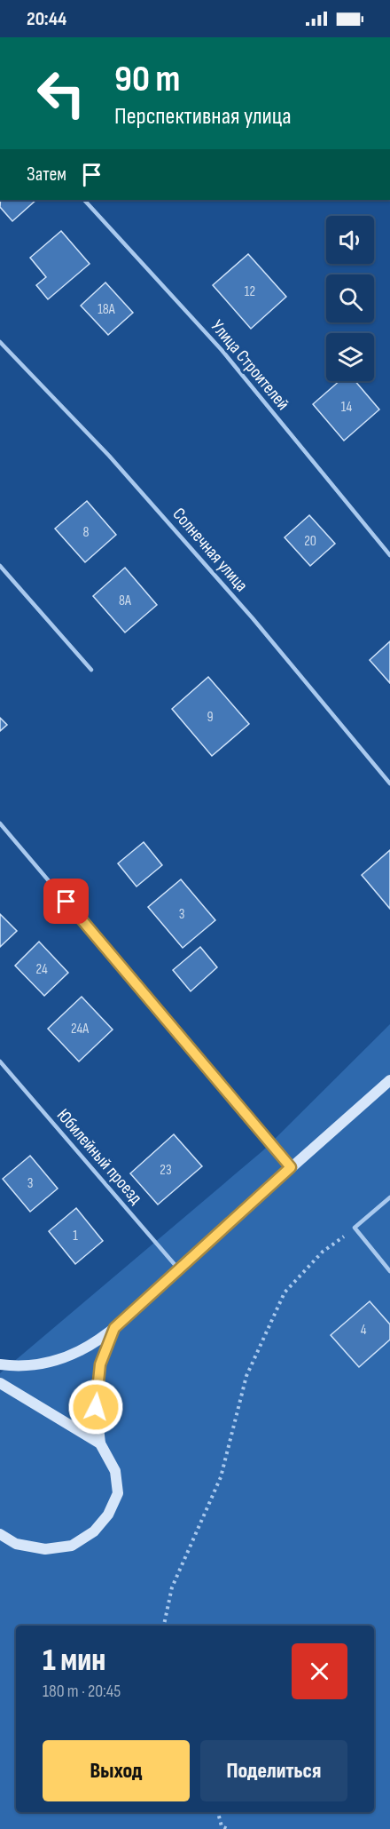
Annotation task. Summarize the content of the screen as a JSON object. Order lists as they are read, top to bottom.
{
  "streets": {
    "lane": ["Улица Строителей", "Солнечная улица", "Юбилейный проезд"]
  },
  "house_numbers": [
    "12",
    "18А",
    "14",
    "8",
    "20",
    "8А",
    "9",
    "3",
    "24",
    "24А",
    "23",
    "3",
    "1",
    "4"
  ],
  "page": {
    "status": "20:44",
    "turn": ["90 m", "Перспективная улица"],
    "then": "Затем",
    "heading": ["1 мин", "180 m · 20:45"],
    "buttons": ["Выход", "Поделиться"]
  }
}
